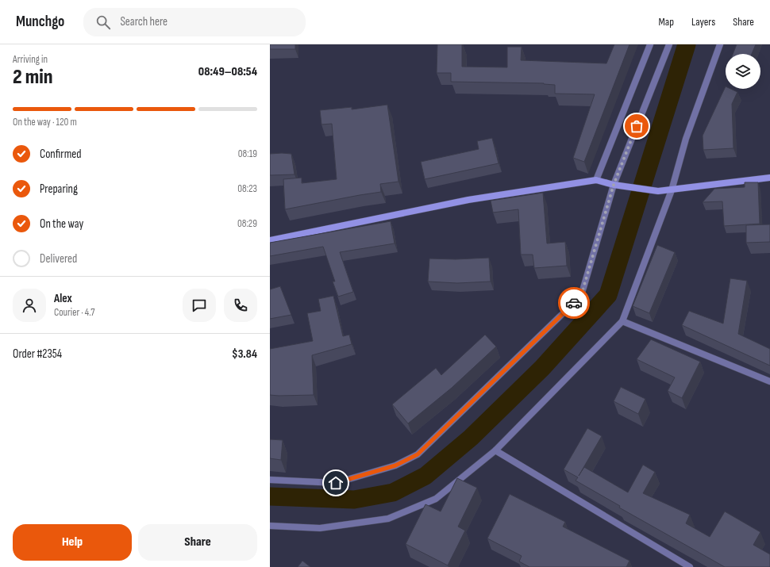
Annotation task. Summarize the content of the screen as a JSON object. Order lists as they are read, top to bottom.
{
  "page": {
    "header": "Munchgo",
    "search": "Search here",
    "nav": ["Map", "Layers", "Share"],
    "heading": ["2 min", "Arriving in", "08:49–08:54"],
    "panel": [
      "Alex",
      "Courier · 4.7",
      "Order #2354",
      "$3.84"
    ],
    "bar": "On the way · 120 m",
    "list": [
      ["Confirmed", "08:19"],
      ["Preparing", "08:23"],
      ["On the way", "08:29"],
      "Delivered"
    ],
    "buttons": ["Help", "Share"]
  }
}
